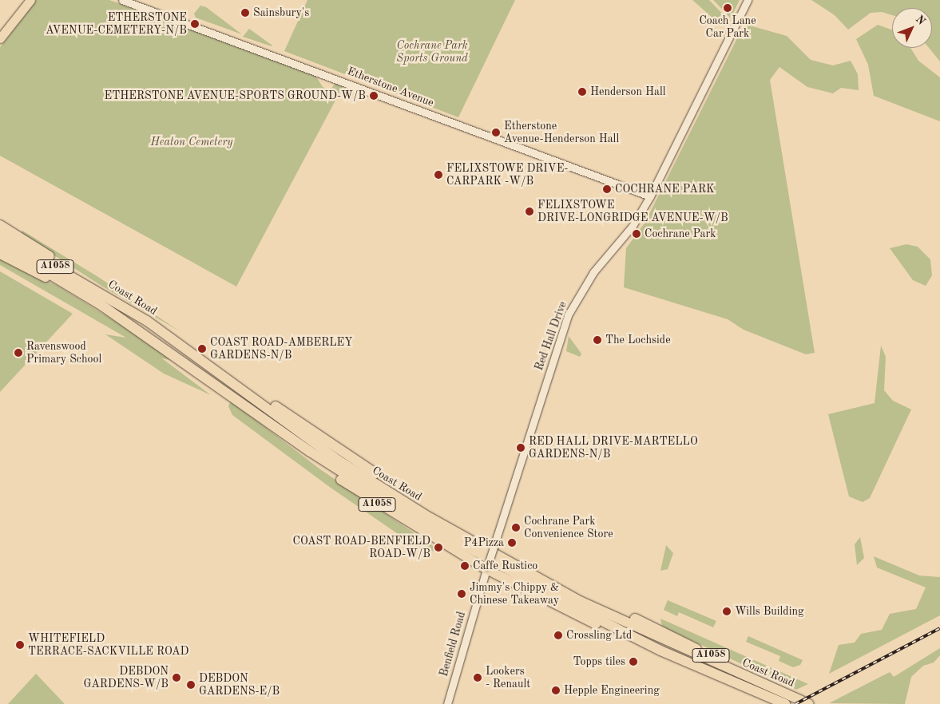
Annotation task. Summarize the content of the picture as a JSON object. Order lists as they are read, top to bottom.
{
  "streets": {
    "highway": ["A1058", "Coast Road"],
    "street": ["Etherstone Avenue", "Red Hall Drive", "Benfield Road"]
  },
  "crossings": [
    ["Etherstone Avenue", "Red Hall Drive"],
    ["A1058", "Coast Road"],
    ["A1058", "Benfield Road"],
    ["Red Hall Drive", "Benfield Road"]
  ],
  "parks": ["Cochrane Park Sports Ground", "Heaton Cemetery"],
  "places": [
    "Coach Lane Car Park",
    "Sainsbury's",
    "ETHERSTONE AVENUE-CEMETERY-N/B",
    "Henderson Hall",
    "ETHERSTONE AVENUE-SPORTS GROUND-W/B",
    "Etherstone Avenue-Henderson Hall",
    "FELIXSTOWE DRIVE- CARPARK -W/B",
    "COCHRANE PARK",
    "FELIXSTOWE DRIVE-LONGRIDGE AVENUE-W/B",
    "Cochrane Park",
    "The Lochside",
    "COAST ROAD-AMBERLEY GARDENS-N/B",
    "Ravenswood Primary School",
    "RED HALL DRIVE-MARTELLO GARDENS-N/B",
    "Cochrane Park Convenience Store",
    "P4Pizza",
    "COAST ROAD-BENFIELD ROAD-W/B",
    "Caffe Rustico",
    "Jimmy's Chippy & Chinese Takeaway",
    "Wills Building",
    "Crossling Ltd",
    "WHITEFIELD TERRACE-SACKVILLE ROAD",
    "Topps tiles",
    "DEBDON GARDENS-W/B",
    "Lookers - Renault",
    "DEBDON GARDENS-E/B",
    "Hepple Engineering"
  ],
  "north": "top right"
}
